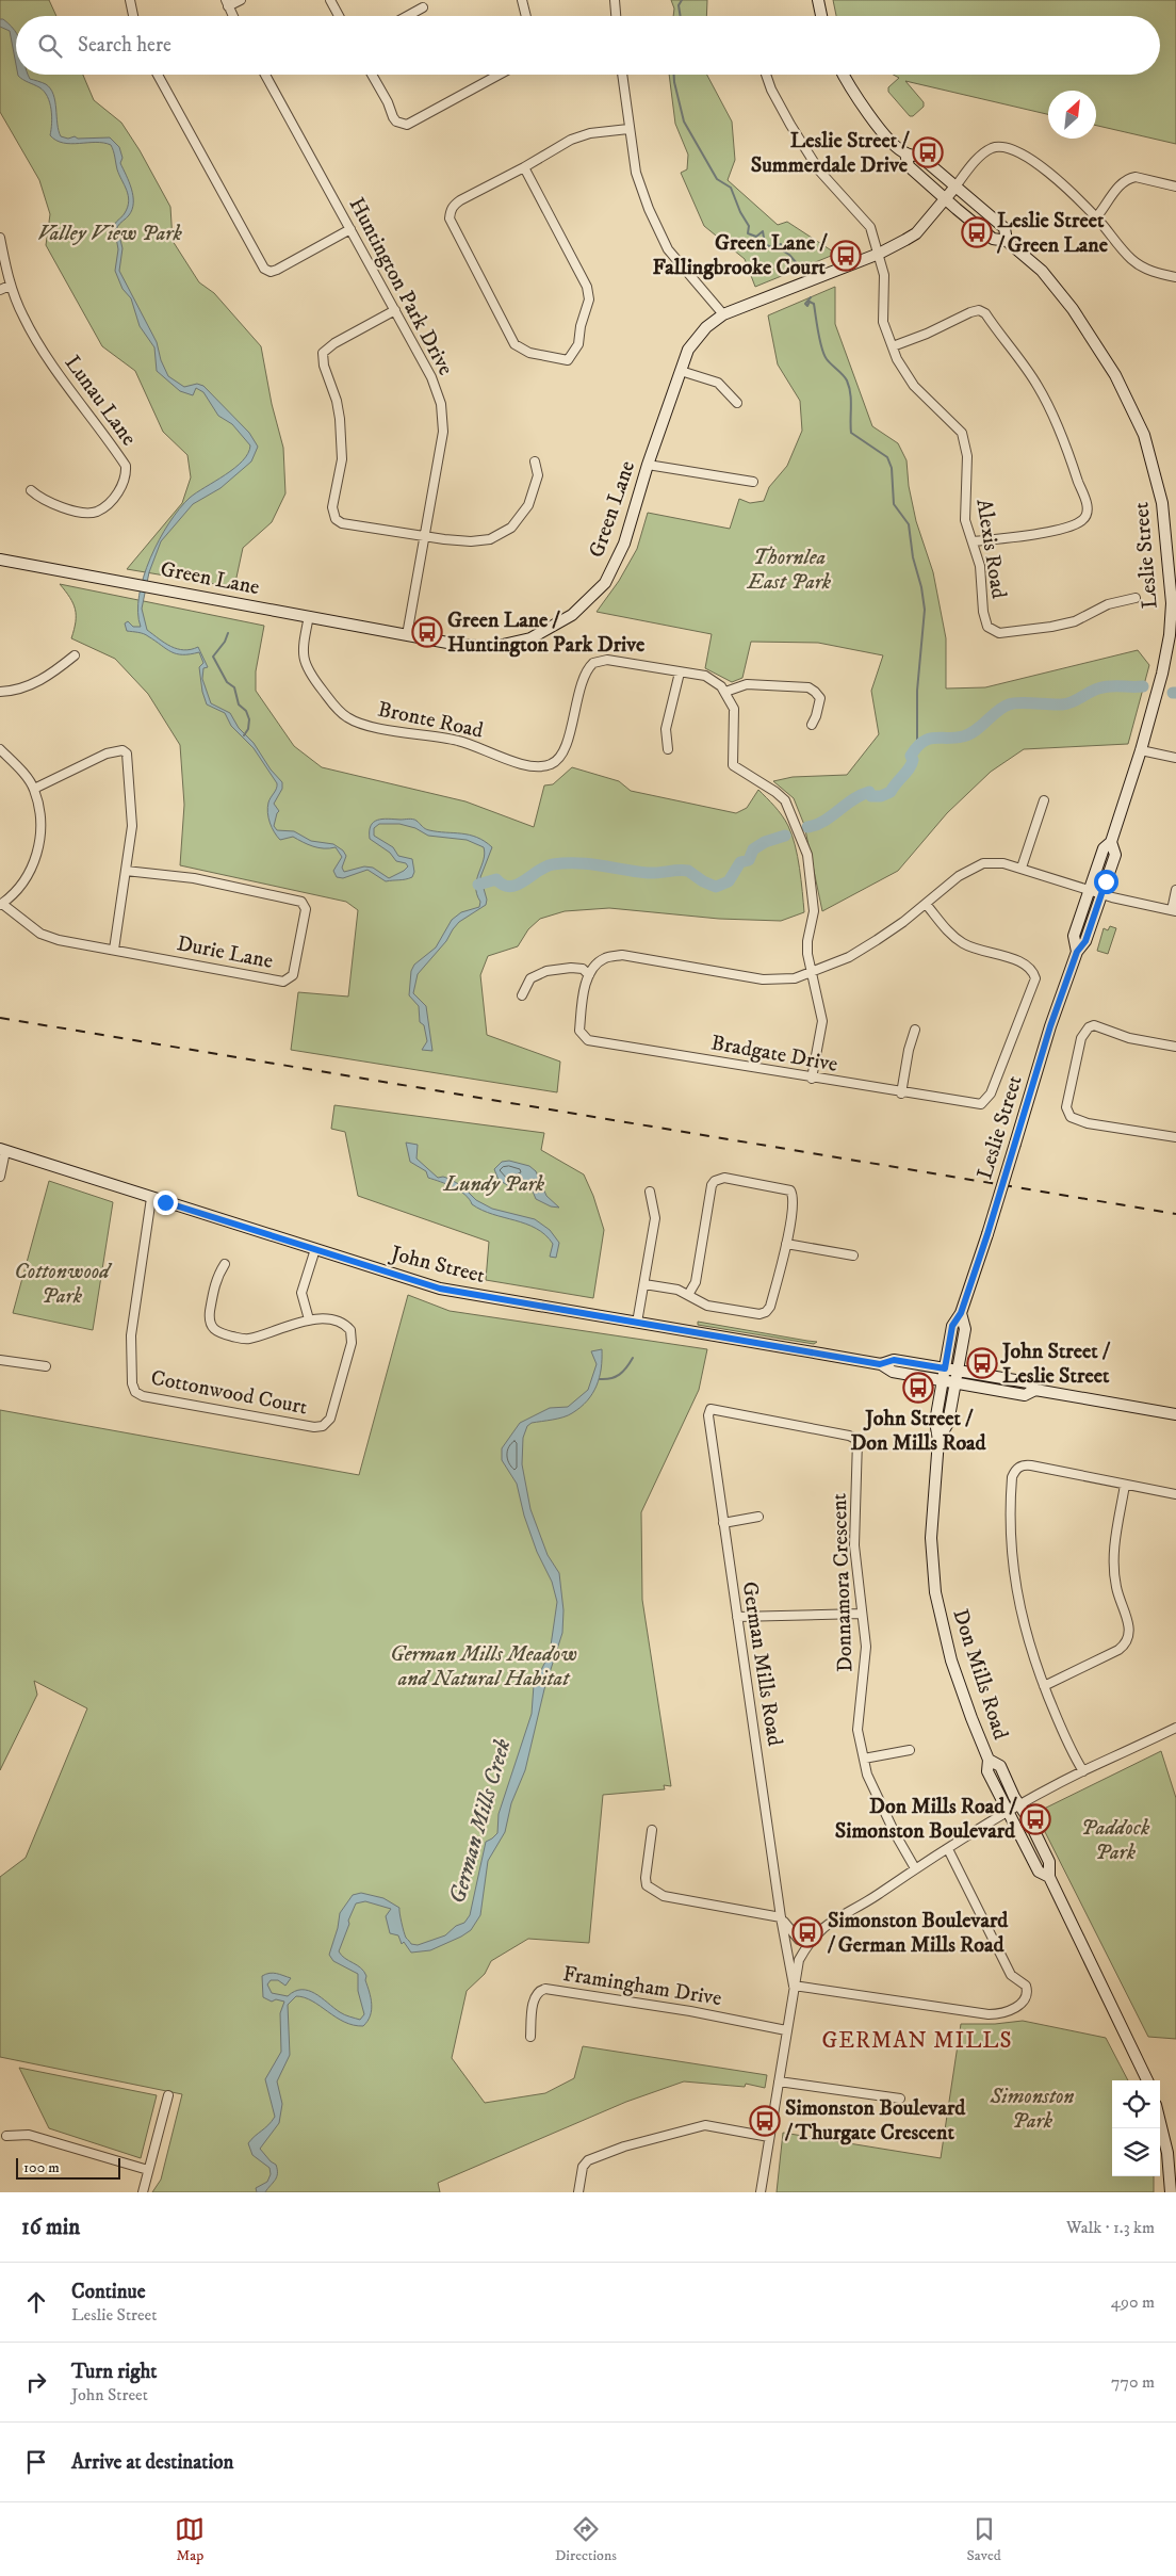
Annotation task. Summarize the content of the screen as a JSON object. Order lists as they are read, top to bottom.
{
  "streets": {
    "main road": [
      "Green Lane",
      "Leslie Street",
      "John Street",
      "Don Mills Road"
    ],
    "street": [
      "Huntington Park Drive",
      "Lunau Lane",
      "Alexis Road",
      "Bronte Road",
      "Durie Lane",
      "Bradgate Drive",
      "Cottonwood Court",
      "Donnamora Crescent",
      "German Mills Road",
      "Framingham Drive"
    ]
  },
  "crossings": [
    ["Huntington Park Drive", "Green Lane"],
    ["Green Lane", "Alexis Road"],
    ["Green Lane", "Leslie Street"],
    ["Green Lane", "Bronte Road"],
    ["Leslie Street", "John Street"],
    ["Leslie Street", "Don Mills Road"],
    ["John Street", "Cottonwood Court"],
    ["John Street", "Don Mills Road"],
    ["Donnamora Crescent", "German Mills Road"]
  ],
  "districts": ["GERMAN MILLS"],
  "water": ["German Mills Creek"],
  "parks": [
    "Valley View Park",
    "Thornlea East Park",
    "Lundy Park",
    "Cottonwood Park",
    "German Mills Meadow and Natural Habitat",
    "Paddock Park",
    "Simonston Park"
  ],
  "places": {
    "bus stop": [
      "Leslie Street / Summerdale Drive",
      "Leslie Street / Green Lane",
      "Green Lane / Fallingbrooke Court",
      "Green Lane / Huntington Park Drive",
      "John Street / Leslie Street",
      "John Street / Don Mills Road",
      "Don Mills Road / Simonston Boulevard",
      "Simonston Boulevard / German Mills Road",
      "Simonston Boulevard / Thurgate Crescent"
    ]
  },
  "scale_bar": "100 m",
  "north": "top right",
  "page": {
    "search": "Search here",
    "scale": "100 m",
    "heading": ["16 min", "Walk · 1.3 km"],
    "list": [
      ["Continue", "Leslie Street", "490 m"],
      ["Turn right", "John Street", "770 m"],
      "Arrive at destination"
    ],
    "nav": ["Map", "Directions", "Saved"]
  }
}
